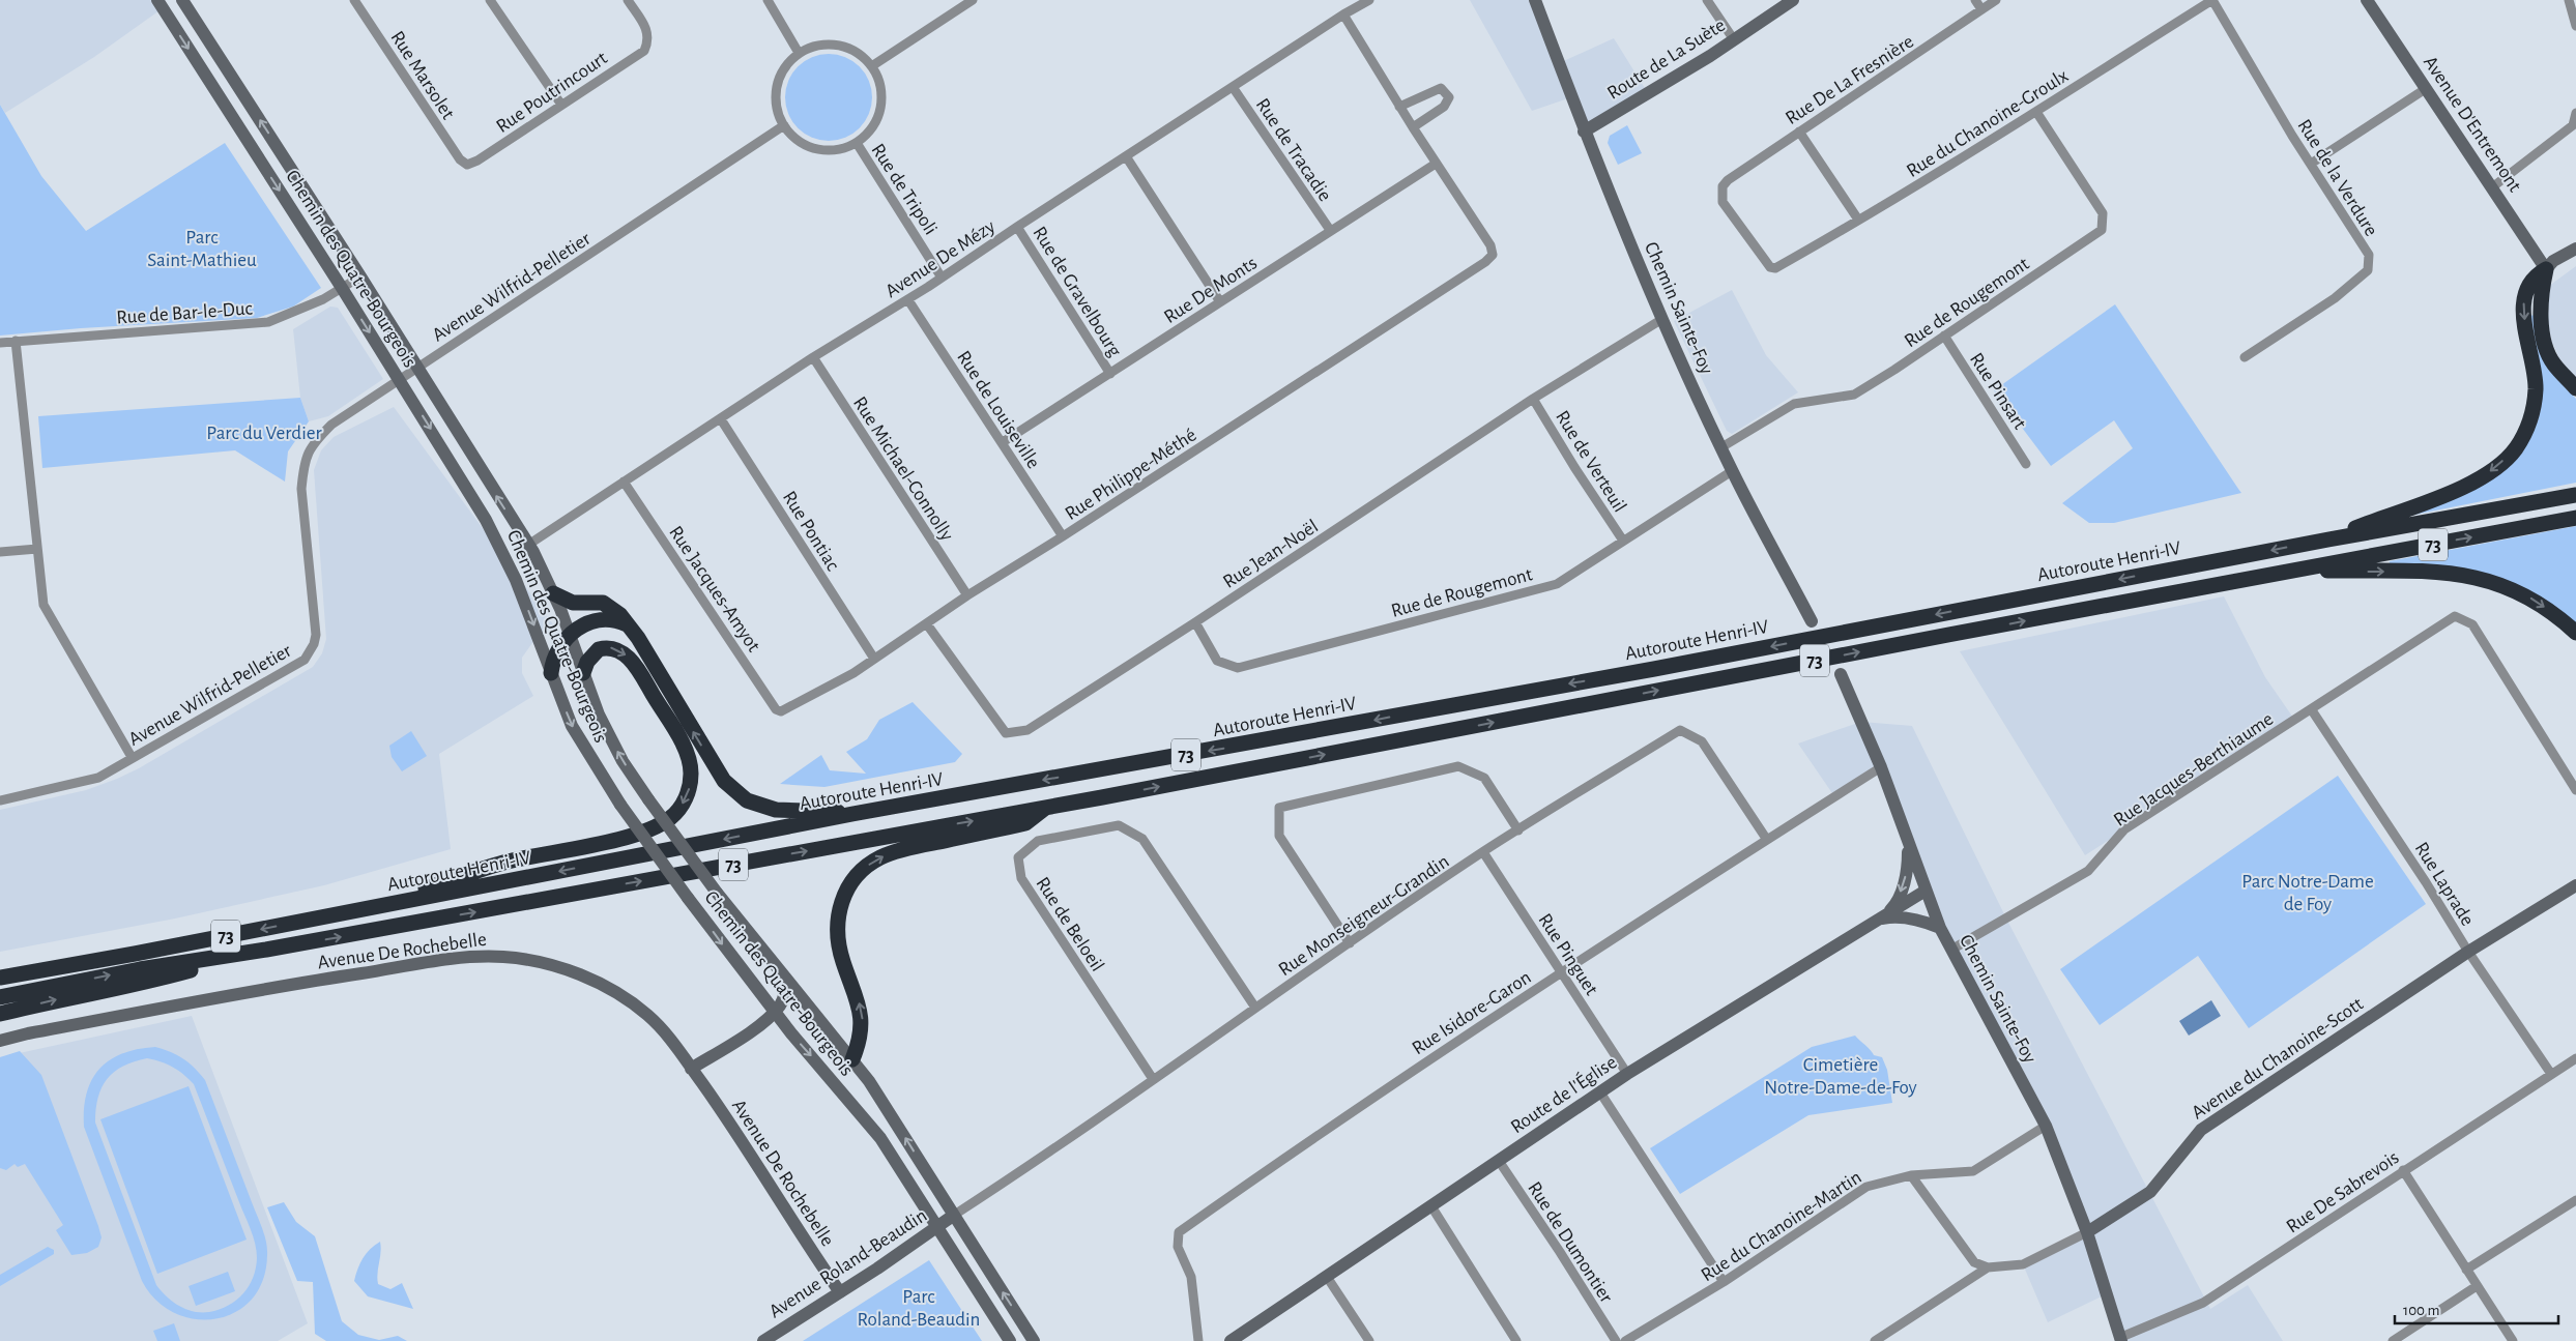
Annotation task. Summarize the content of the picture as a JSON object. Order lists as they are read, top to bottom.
{
  "streets": {
    "highway": ["73", "Autoroute Henri-IV"],
    "main road": [
      "Route de La Suète",
      "Avenue D'Entremont",
      "Chemin des Quatre-Bourgeois",
      "Chemin Sainte-Foy",
      "Avenue De Rochebelle",
      "Avenue du Chanoine-Scott",
      "Route de l'Église",
      "Avenue Roland-Beaudin"
    ],
    "street": [
      "Rue Marsolet",
      "Rue De La Fresnière",
      "Rue Poutrincourt",
      "Rue du Chanoine-Groulx",
      "Rue de Tracadie",
      "Rue de la Verdure",
      "Rue de Tripoli",
      "Avenue De Mézy",
      "Avenue Wilfrid-Pelletier",
      "Rue De Monts",
      "Rue de Gravelbourg",
      "Rue de Rougemont",
      "Rue de Bar-le-Duc",
      "Rue Pinsart",
      "Rue de Louiseville",
      "Rue de Verteuil",
      "Rue Michael-Connolly",
      "Rue Philippe-Méthé",
      "Rue Pontiac",
      "Rue Jean-Noël",
      "Rue Jacques-Amyot",
      "Rue Jacques-Berthiaume",
      "Rue Laprade",
      "Rue Monseigneur-Grandin",
      "Rue de Beloeil",
      "Rue Pinguet",
      "Rue Isidore-Garon",
      "Rue De Sabrevois",
      "Rue du Chanoine-Martin",
      "Rue de Dumontier"
    ]
  },
  "crossings": [
    ["Route de La Suète", "Chemin Sainte-Foy"],
    ["Rue Marsolet", "Rue Poutrincourt"],
    ["Rue De La Fresnière", "Rue du Chanoine-Groulx"],
    ["Rue du Chanoine-Groulx", "Rue de la Verdure"],
    ["Rue du Chanoine-Groulx", "Rue de Rougemont"],
    ["Rue de Tracadie", "Avenue De Mézy"],
    ["Rue de Tracadie", "Rue De Monts"],
    ["Rue de Tripoli", "Avenue De Mézy"],
    ["Rue de Tripoli", "Avenue Wilfrid-Pelletier"],
    ["Avenue De Mézy", "Chemin des Quatre-Bourgeois"],
    ["Avenue De Mézy", "Rue de Gravelbourg"],
    ["Avenue De Mézy", "Rue de Louiseville"],
    ["Avenue De Mézy", "Rue Michael-Connolly"],
    ["Avenue De Mézy", "Rue Pontiac"],
    ["Avenue De Mézy", "Rue Jacques-Amyot"],
    ["Chemin des Quatre-Bourgeois", "Avenue Wilfrid-Pelletier"],
    ["Chemin des Quatre-Bourgeois", "Rue de Bar-le-Duc"],
    ["Chemin des Quatre-Bourgeois", "Rue Monseigneur-Grandin"],
    ["Chemin des Quatre-Bourgeois", "Avenue Roland-Beaudin"],
    ["Rue De Monts", "Rue de Gravelbourg"],
    ["Rue De Monts", "Rue de Louiseville"],
    ["Rue De Monts", "Rue Philippe-Méthé"],
    ["Rue de Rougemont", "Chemin Sainte-Foy"],
    ["Rue de Rougemont", "Rue Pinsart"],
    ["Rue de Rougemont", "Rue de Verteuil"],
    ["Rue de Rougemont", "Rue Jean-Noël"],
    ["Chemin Sainte-Foy", "Rue Jean-Noël"],
    ["Chemin Sainte-Foy", "Rue Jacques-Berthiaume"],
    ["Chemin Sainte-Foy", "Rue Isidore-Garon"],
    ["Chemin Sainte-Foy", "Avenue du Chanoine-Scott"],
    ["Chemin Sainte-Foy", "Route de l'Église"],
    ["Chemin Sainte-Foy", "Rue De Sabrevois"],
    ["Chemin Sainte-Foy", "Rue du Chanoine-Martin"],
    ["Rue de Louiseville", "Rue Philippe-Méthé"],
    ["Rue de Verteuil", "Rue Jean-Noël"],
    ["Rue Michael-Connolly", "Rue Philippe-Méthé"],
    ["Rue Philippe-Méthé", "Rue Pontiac"],
    ["Rue Philippe-Méthé", "Rue Jean-Noël"],
    ["Rue Philippe-Méthé", "Rue Jacques-Amyot"],
    ["Rue Jacques-Berthiaume", "Rue Laprade"],
    ["Rue Laprade", "Avenue du Chanoine-Scott"],
    ["Rue Laprade", "Rue De Sabrevois"],
    ["Rue Monseigneur-Grandin", "Rue de Beloeil"],
    ["Rue Monseigneur-Grandin", "Rue Pinguet"],
    ["Rue Monseigneur-Grandin", "Rue Isidore-Garon"],
    ["Rue Monseigneur-Grandin", "Avenue Roland-Beaudin"],
    ["Avenue De Rochebelle", "Avenue Roland-Beaudin"],
    ["Rue Pinguet", "Rue Isidore-Garon"],
    ["Rue Pinguet", "Route de l'Église"],
    ["Route de l'Église", "Rue de Dumontier"]
  ],
  "parks": [
    "Parc Saint-Mathieu",
    "Parc du Verdier",
    "Parc Notre-Dame de Foy",
    "Cimetière Notre-Dame-de-Foy",
    "Parc Roland-Beaudin"
  ],
  "scale_bar": "100 m"
}
